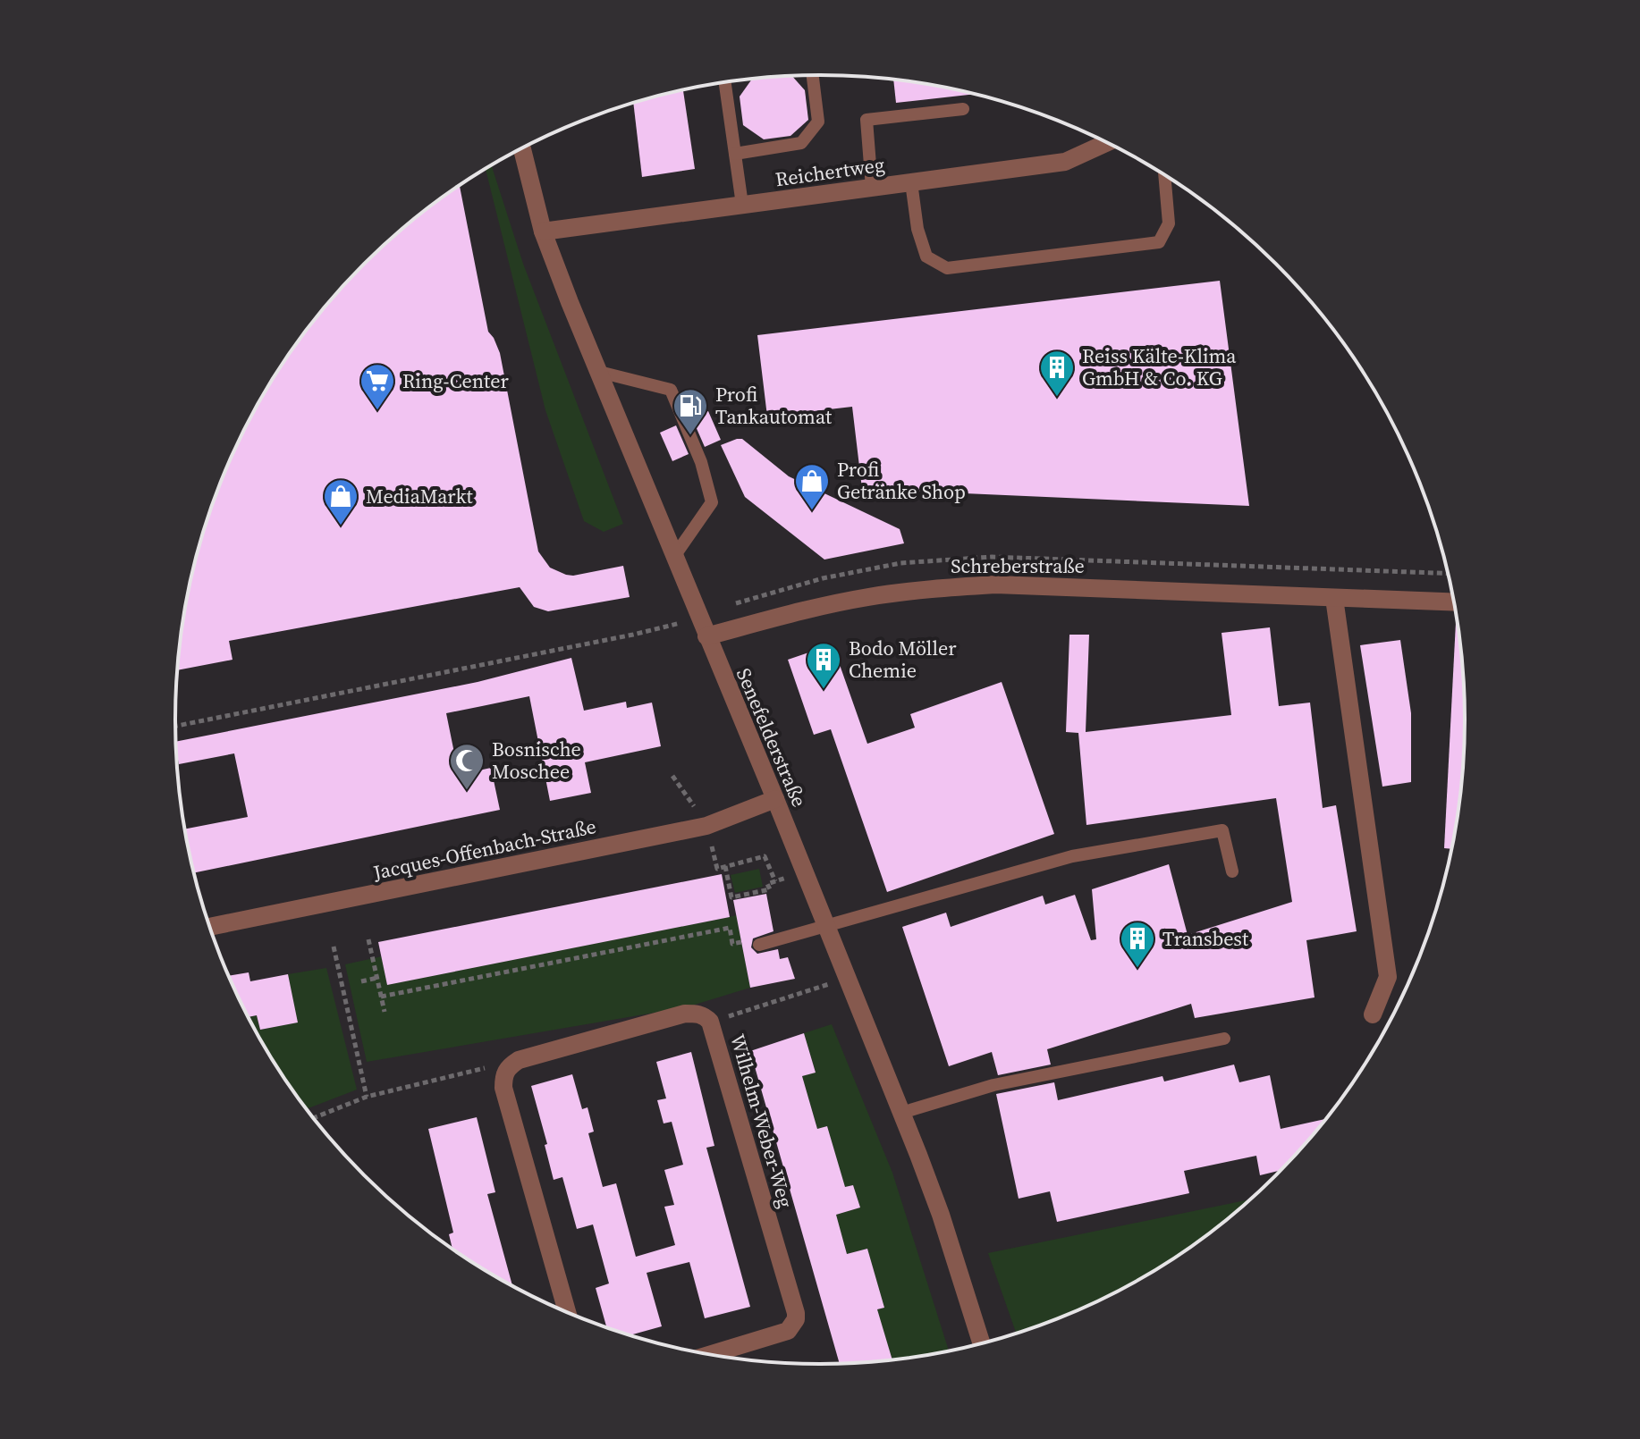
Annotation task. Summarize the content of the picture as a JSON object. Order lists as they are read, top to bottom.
{
  "streets": {
    "street": [
      "Reichertweg",
      "Schreberstraße",
      "Senefelderstraße",
      "Jacques-Offenbach-Straße",
      "Wilhelm-Weber-Weg"
    ]
  },
  "crossings": [
    ["Reichertweg", "Senefelderstraße"],
    ["Schreberstraße", "Senefelderstraße"],
    ["Senefelderstraße", "Jacques-Offenbach-Straße"]
  ],
  "places": {
    "building": ["Reiss Kälte-Klima GmbH & Co. KG", "Bodo Möller Chemie", "Transbest"],
    "supermarket": ["Ring-Center"],
    "fuel station": ["Profi Tankautomat"],
    "shop": ["Profi Getränke Shop", "MediaMarkt"],
    "mosque": ["Bosnische Moschee"]
  }
}
